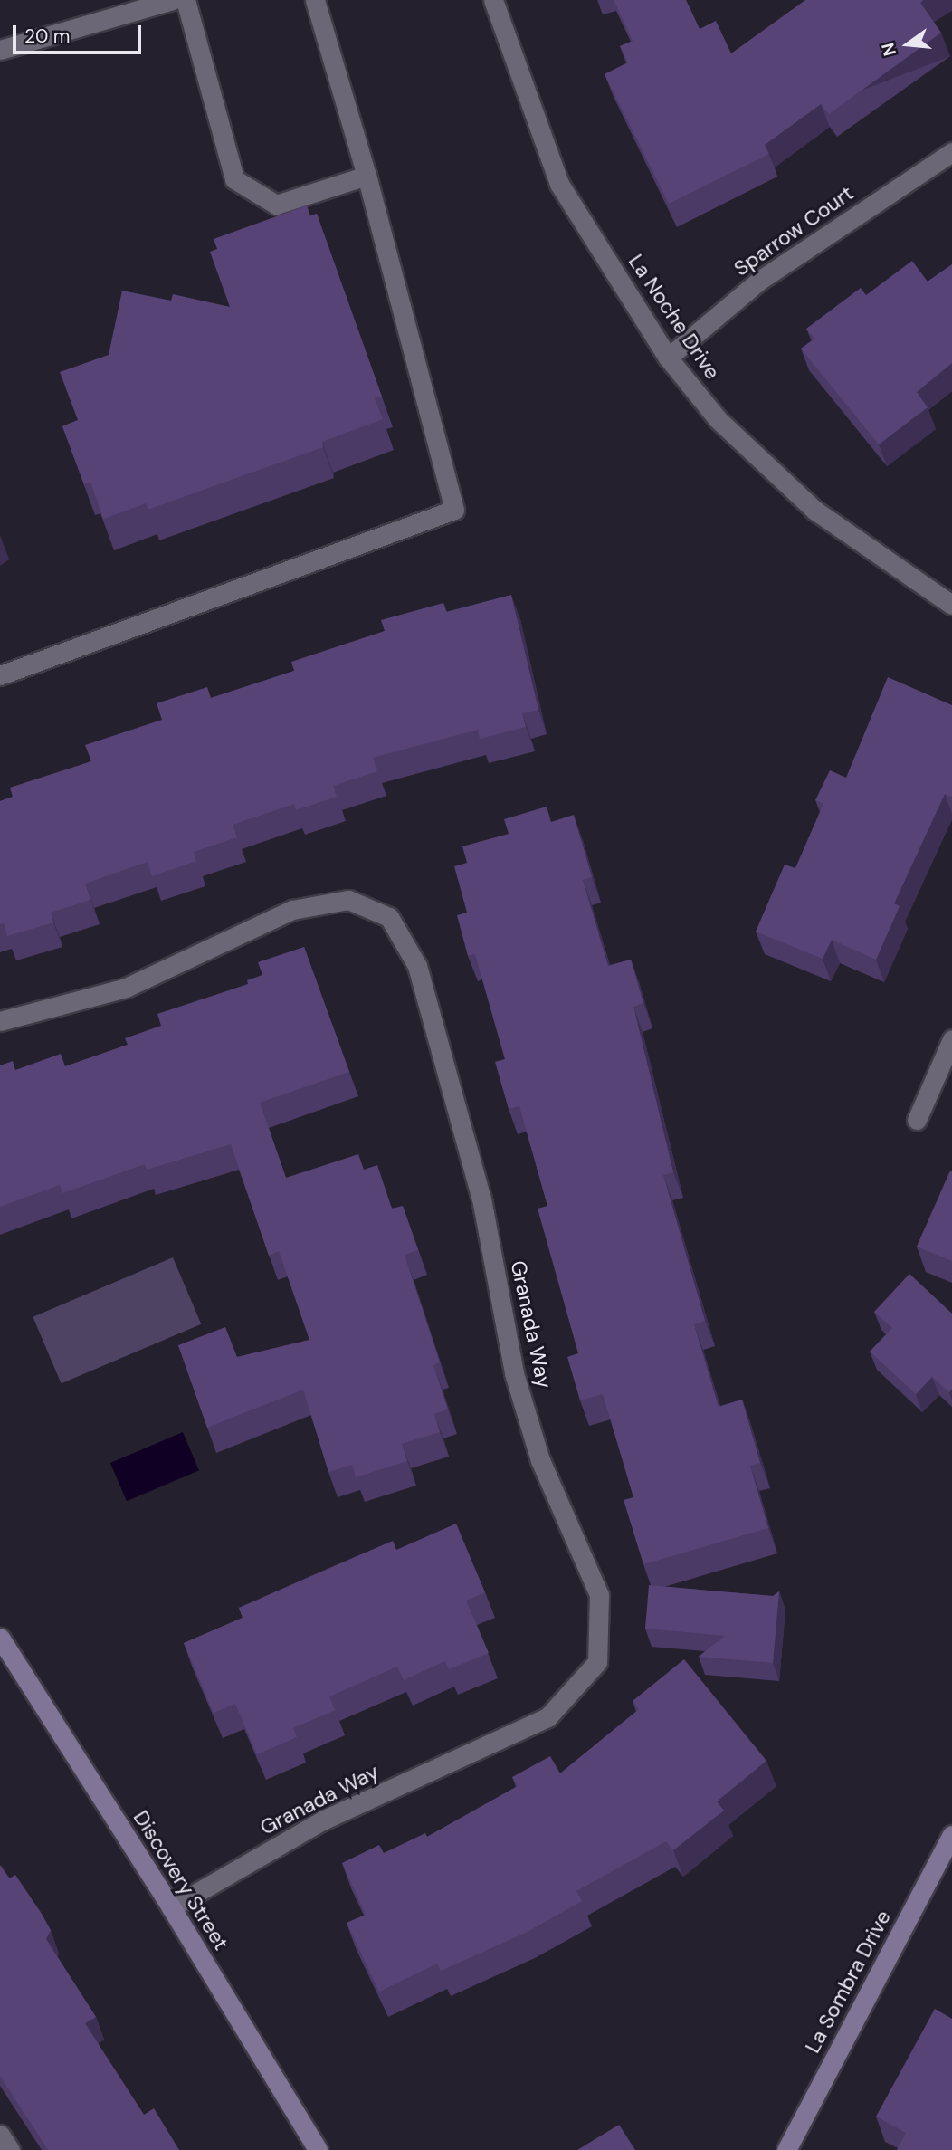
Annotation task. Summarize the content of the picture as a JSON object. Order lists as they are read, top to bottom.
{
  "streets": {
    "main road": ["Discovery Street", "La Sombra Drive"],
    "street": ["Sparrow Court", "La Noche Drive", "Granada Way"]
  },
  "crossings": [
    ["Sparrow Court", "La Noche Drive"],
    ["Granada Way", "Discovery Street"]
  ],
  "scale_bar": "20 m",
  "north": "left"
}
